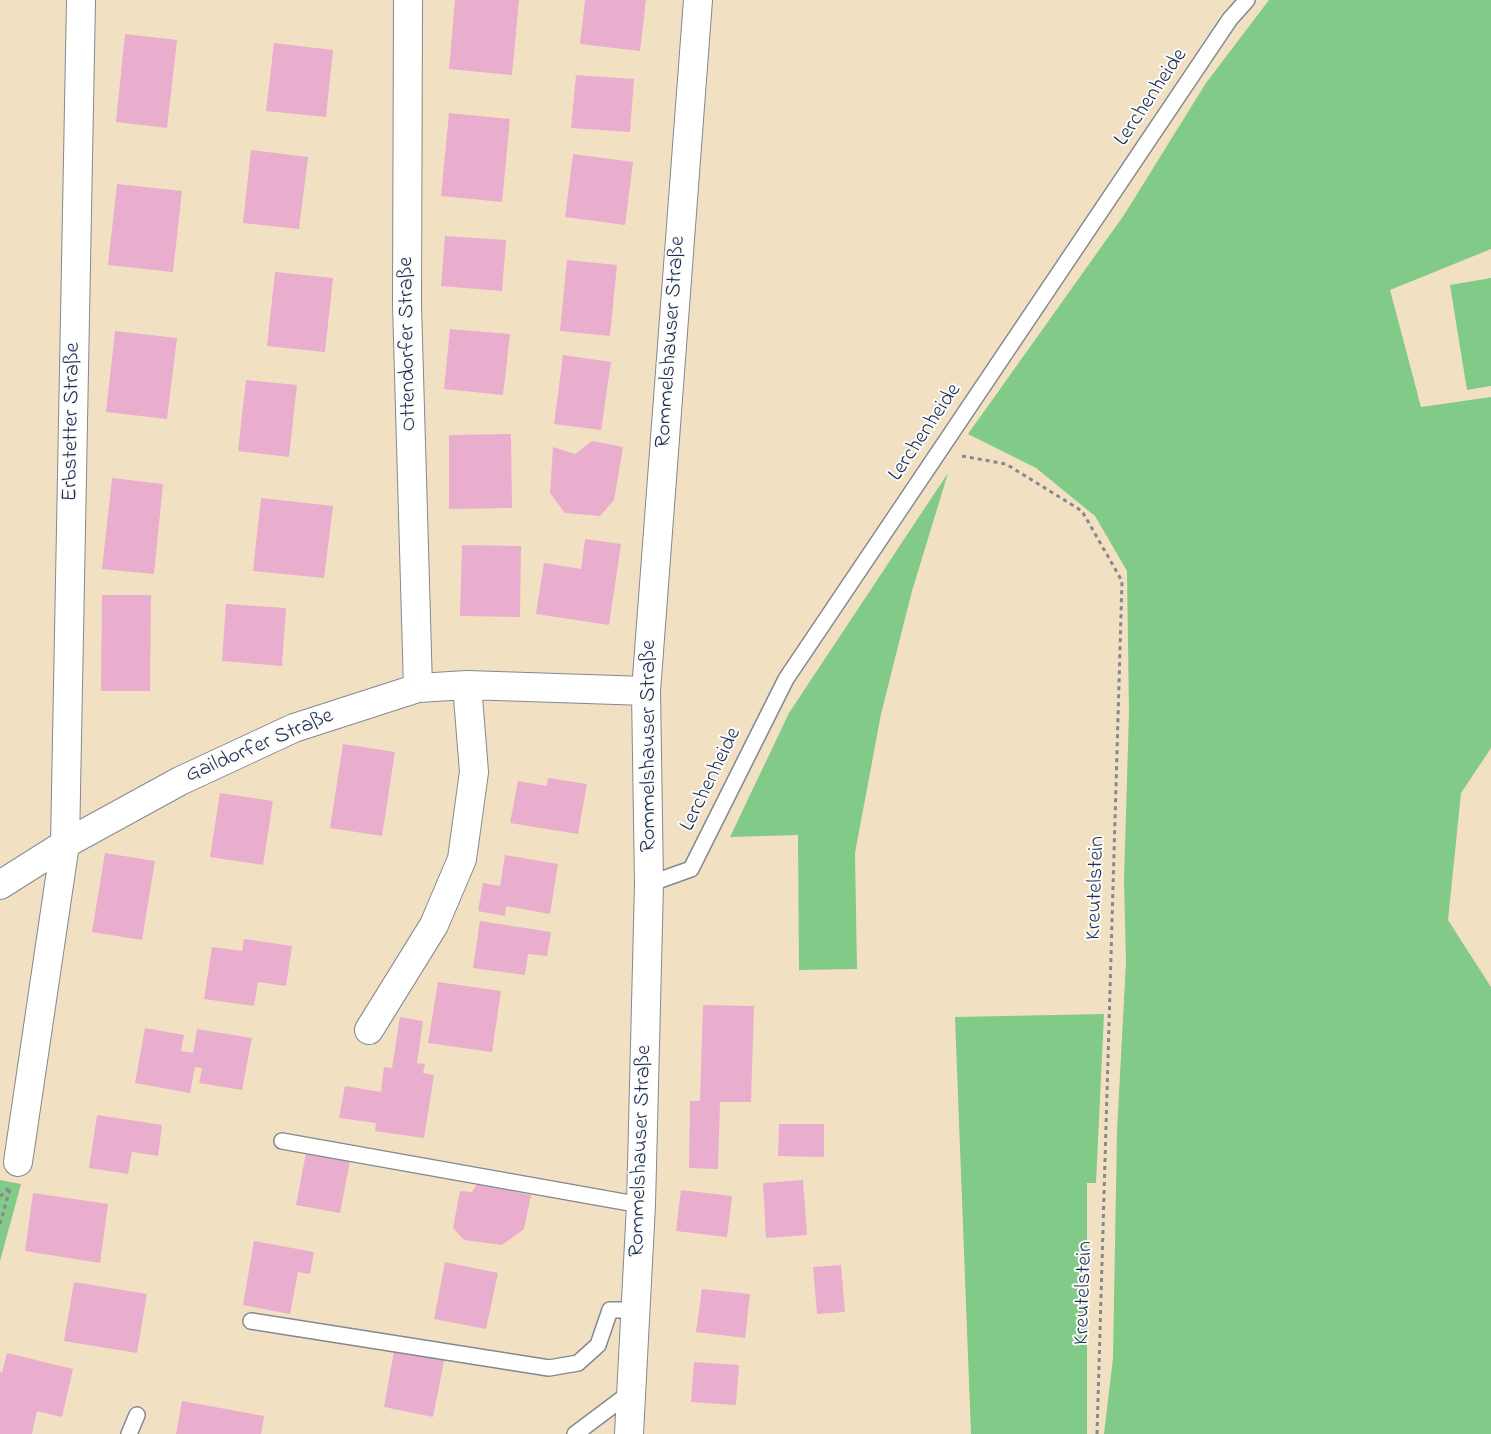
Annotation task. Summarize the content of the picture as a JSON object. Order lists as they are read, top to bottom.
{
  "streets": {
    "street": [
      "Rommelshauser Straße",
      "Ottendorfer Straße",
      "Erbstetter Straße",
      "Gaildorfer Straße"
    ],
    "lane": ["Lerchenheide"],
    "path": ["Kreutelstein"]
  },
  "crossings": [
    ["Lerchenheide", "Rommelshauser Straße"],
    ["Lerchenheide", "Kreutelstein"],
    ["Rommelshauser Straße", "Gaildorfer Straße"],
    ["Ottendorfer Straße", "Gaildorfer Straße"],
    ["Erbstetter Straße", "Gaildorfer Straße"]
  ]
}
